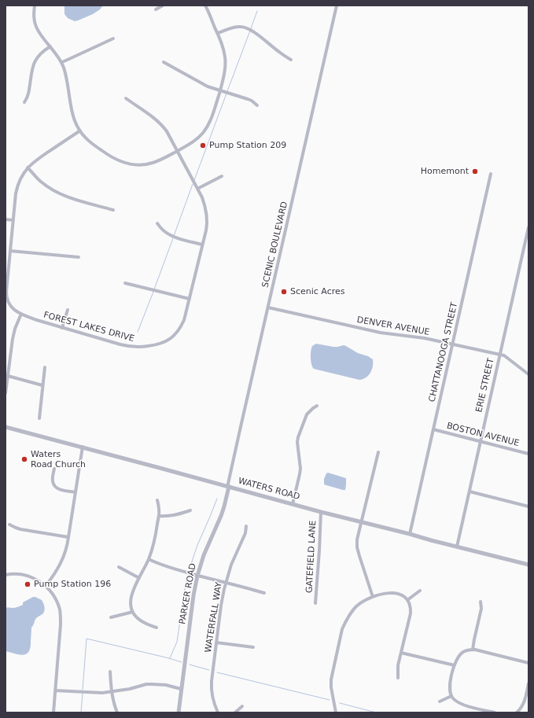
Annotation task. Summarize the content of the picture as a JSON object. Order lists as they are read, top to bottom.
{
  "streets": {
    "street": [
      "SCENIC BOULEVARD",
      "DENVER AVENUE",
      "FOREST LAKES DRIVE",
      "CHATTANOOGA STREET",
      "ERIE STREET",
      "BOSTON AVENUE",
      "WATERS ROAD",
      "GATEFIELD LANE",
      "PARKER ROAD",
      "WATERFALL WAY"
    ]
  },
  "crossings": [
    ["SCENIC BOULEVARD", "DENVER AVENUE"],
    ["SCENIC BOULEVARD", "WATERS ROAD"],
    ["SCENIC BOULEVARD", "PARKER ROAD"],
    ["DENVER AVENUE", "CHATTANOOGA STREET"],
    ["DENVER AVENUE", "ERIE STREET"],
    ["CHATTANOOGA STREET", "BOSTON AVENUE"],
    ["CHATTANOOGA STREET", "WATERS ROAD"],
    ["ERIE STREET", "BOSTON AVENUE"],
    ["ERIE STREET", "WATERS ROAD"],
    ["WATERS ROAD", "GATEFIELD LANE"],
    ["WATERS ROAD", "PARKER ROAD"]
  ],
  "places": [
    "Pump Station 209",
    "Homemont",
    "Scenic Acres",
    "Waters Road Church",
    "Pump Station 196"
  ]
}
